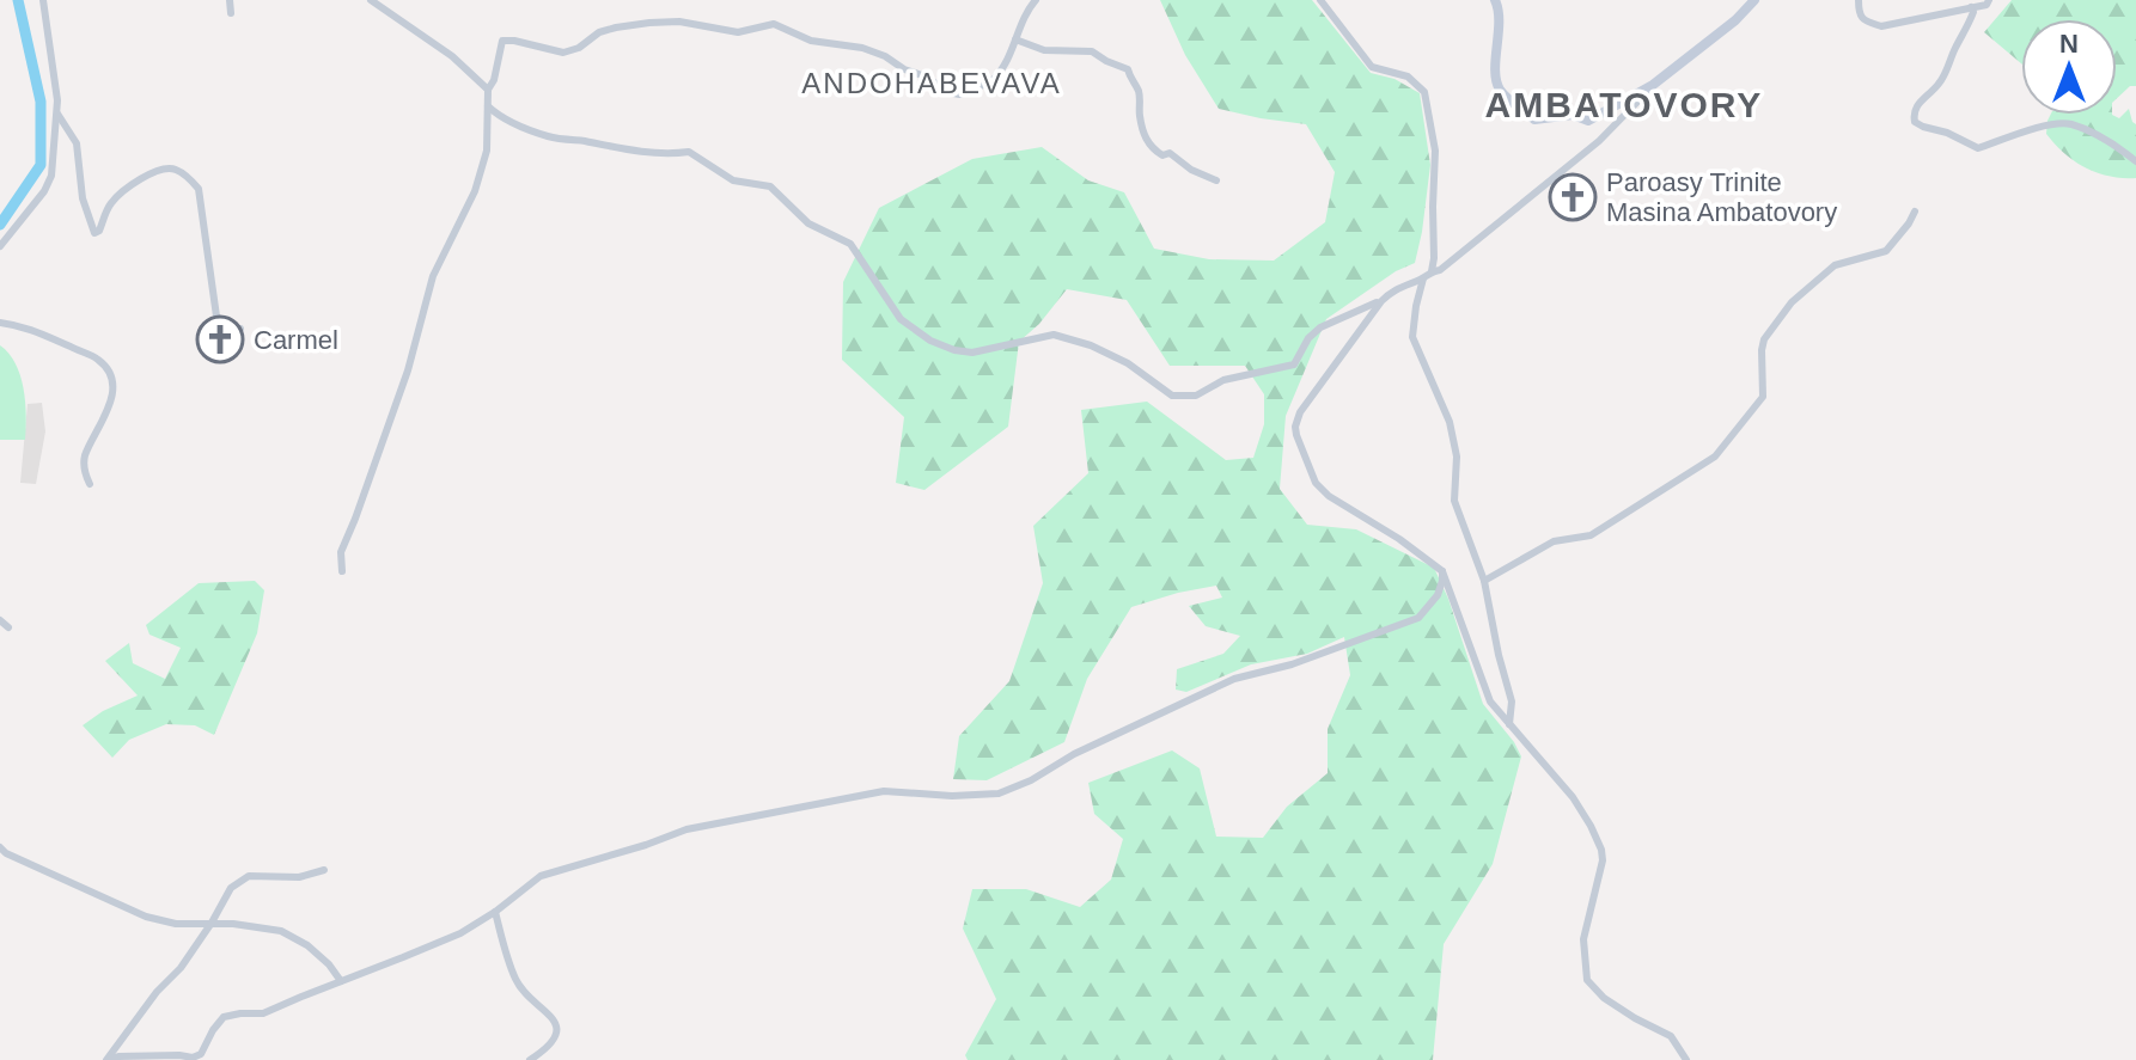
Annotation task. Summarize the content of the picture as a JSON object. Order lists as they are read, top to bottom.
{
  "districts": ["ANDOHABEVAVA", "AMBATOVORY"],
  "places": {
    "church": ["Paroasy Trinite Masina Ambatovory", "Carmel"]
  },
  "north": "top"
}
